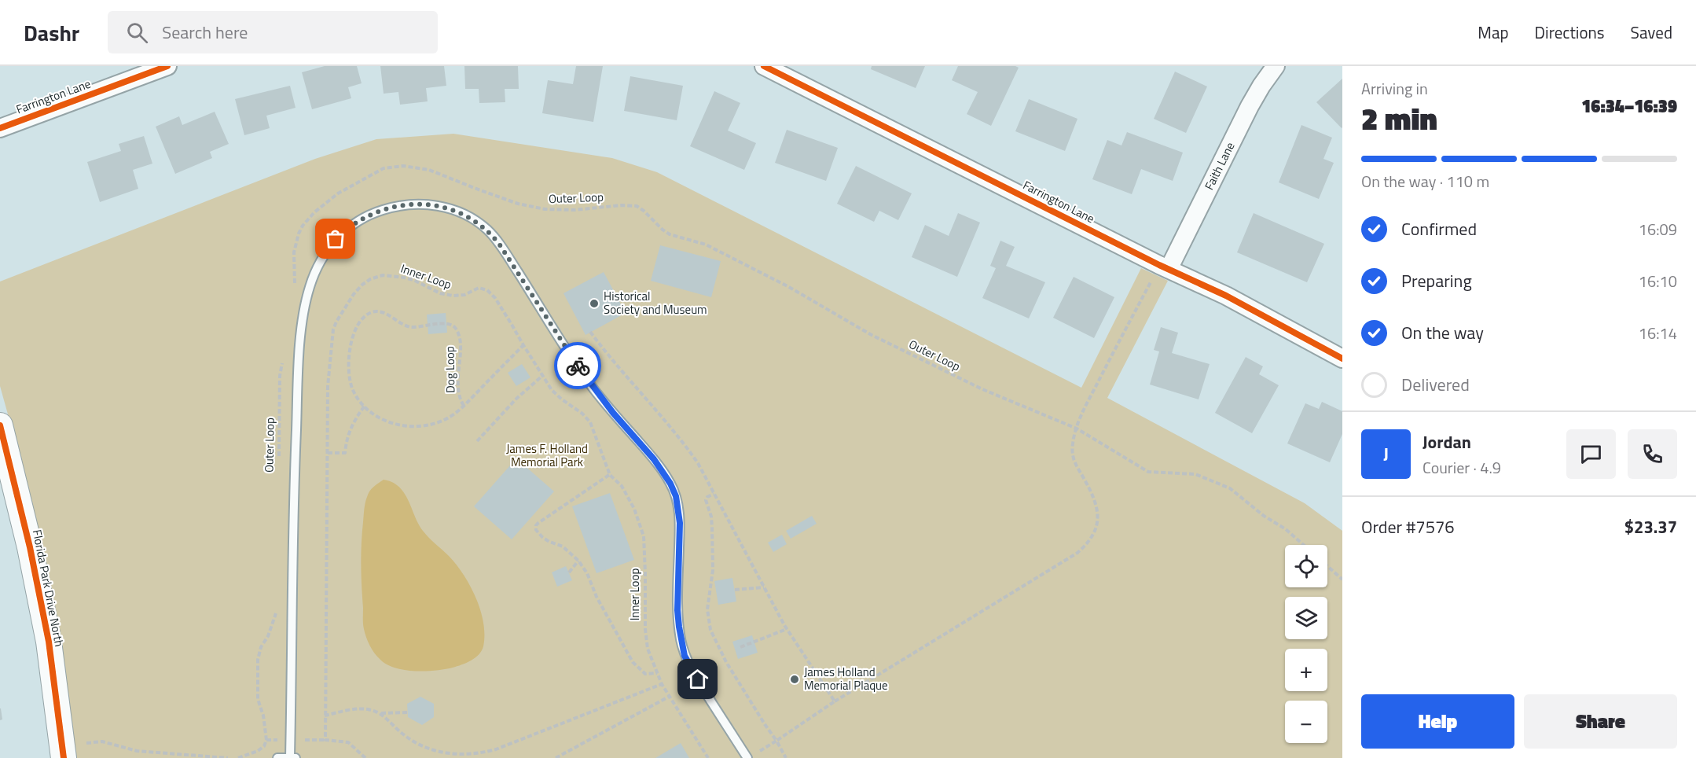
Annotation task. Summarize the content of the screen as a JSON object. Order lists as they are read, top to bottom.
{
  "streets": {
    "street": ["Farrington Lane", "Faith Lane", "Florida Park Drive North"],
    "path": ["Outer Loop", "Inner Loop", "Dog Loop"]
  },
  "crossings": [
    ["Farrington Lane", "Faith Lane"]
  ],
  "parks": ["James F. Holland Memorial Park"],
  "places": ["Historical Society and Museum", "James Holland Memorial Plaque"],
  "page": {
    "header": "Dashr",
    "search": "Search here",
    "nav": ["Map", "Directions", "Saved"],
    "heading": ["2 min", "Arriving in", "16:34–16:39"],
    "panel": [
      "Jordan",
      "Courier · 4.9",
      "Order #7576",
      "$23.37"
    ],
    "bar": "On the way · 110 m",
    "list": [
      ["Confirmed", "16:09"],
      ["Preparing", "16:10"],
      ["On the way", "16:14"],
      "Delivered"
    ],
    "round": "J",
    "map_buttons": ["+", "−"],
    "buttons": ["Help", "Share"]
  }
}
